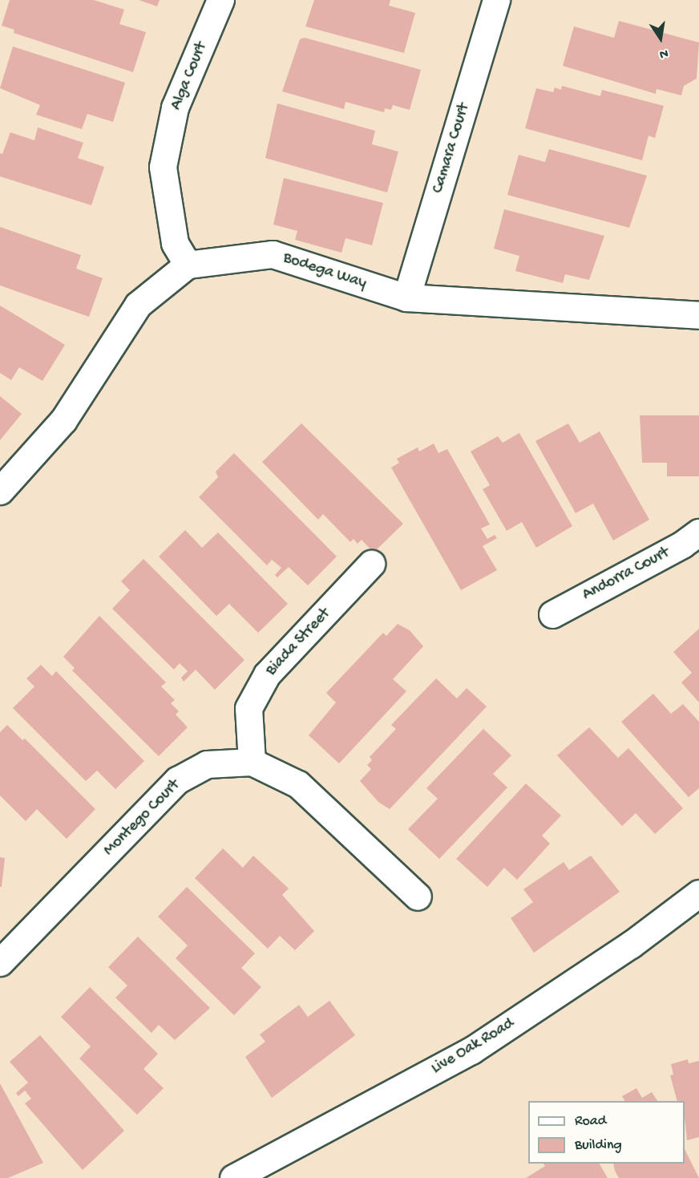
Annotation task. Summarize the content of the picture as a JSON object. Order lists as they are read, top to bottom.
{
  "streets": {
    "street": [
      "Alga Court",
      "Camara Court",
      "Bodega Way",
      "Andorra Court",
      "Biada Street",
      "Montego Court",
      "Live Oak Road"
    ]
  },
  "crossings": [
    ["Alga Court", "Bodega Way"],
    ["Camara Court", "Bodega Way"],
    ["Biada Street", "Montego Court"]
  ],
  "legend": ["Road", "Building"],
  "north": "bottom"
}
